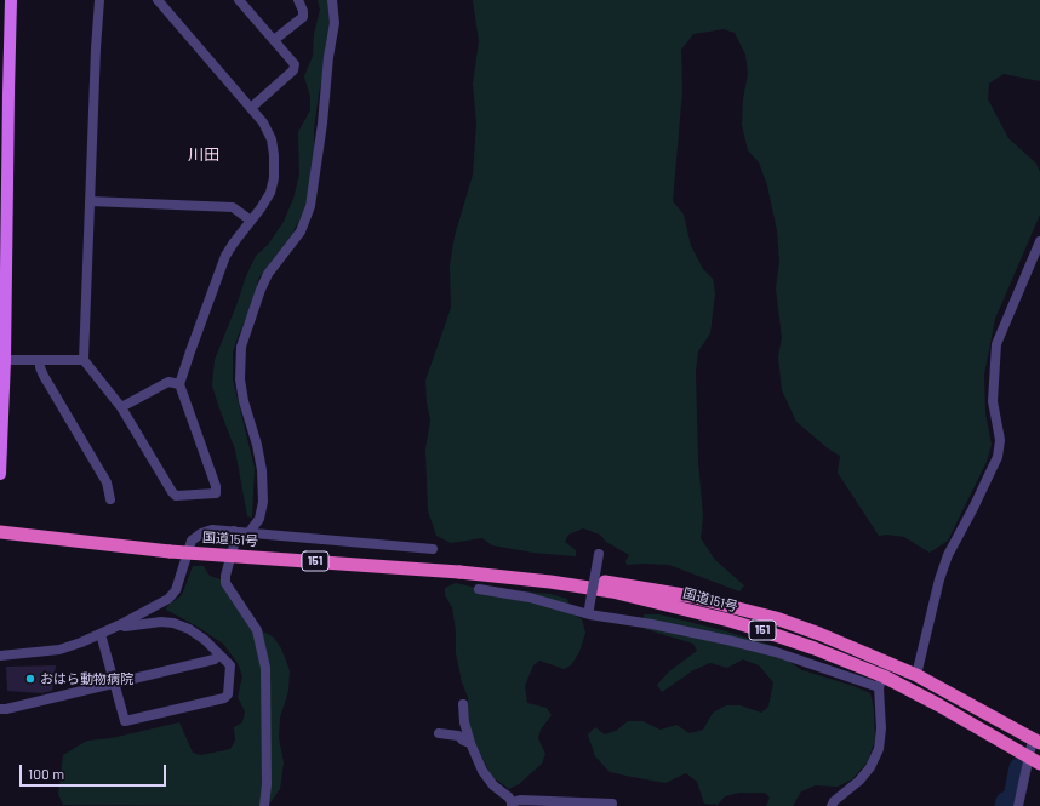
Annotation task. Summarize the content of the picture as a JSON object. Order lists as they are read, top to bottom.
{
  "streets": {
    "highway": ["国道151号", "151"]
  },
  "districts": ["川田"],
  "places": ["おはら動物病院"],
  "scale_bar": "100 m"
}
